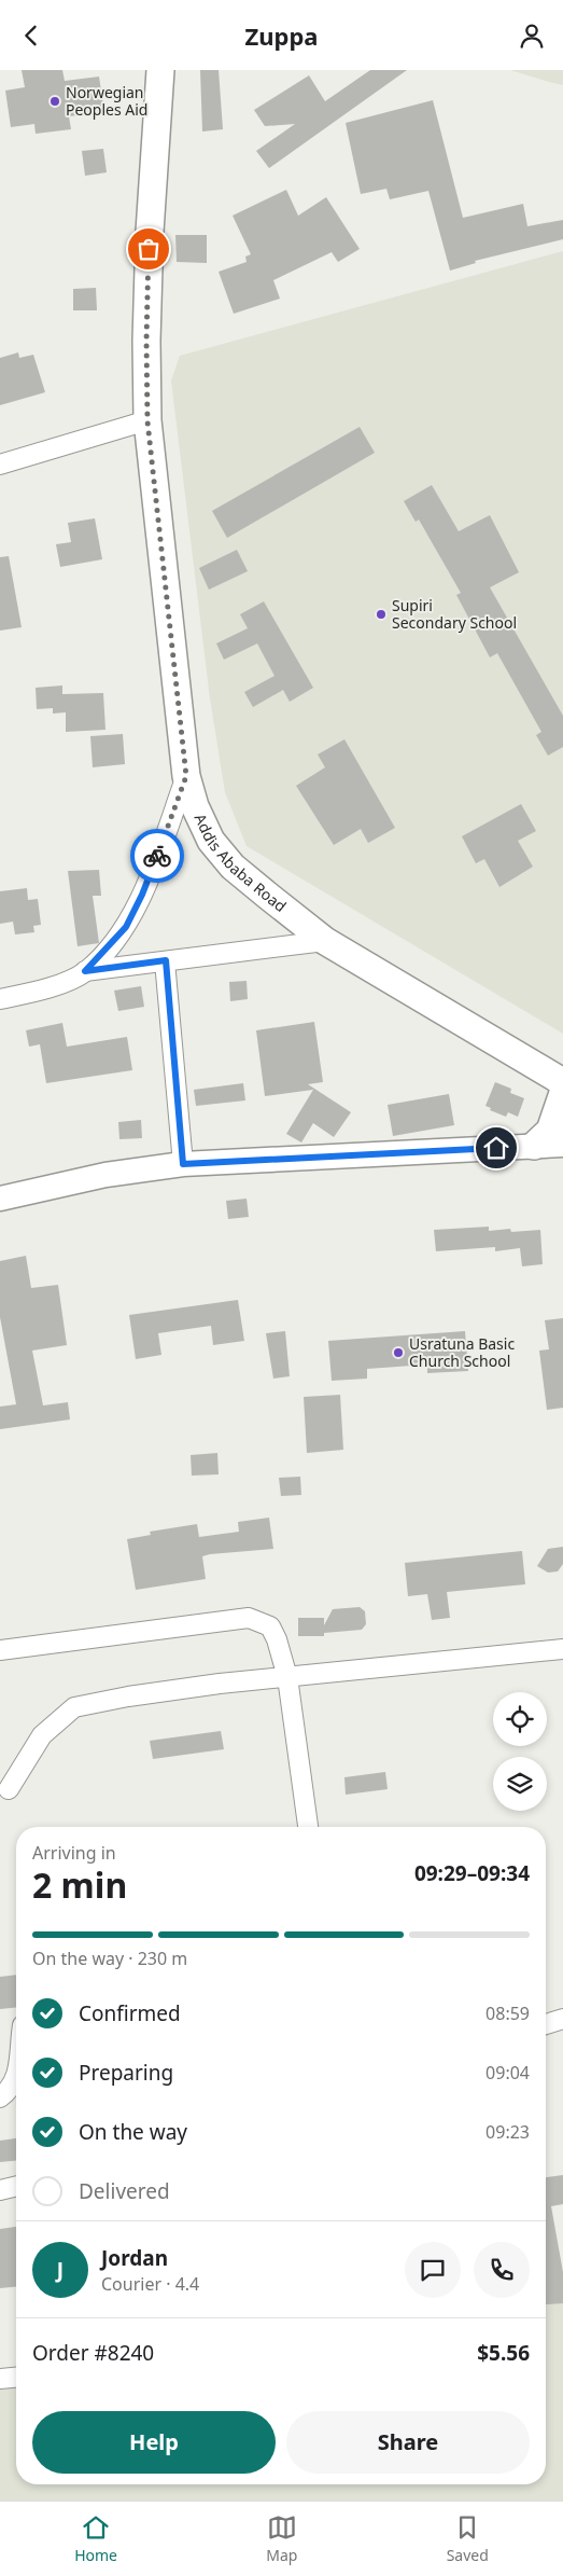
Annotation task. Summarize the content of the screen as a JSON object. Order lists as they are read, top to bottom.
{
  "streets": {
    "main road": ["Addis Ababa Road"]
  },
  "places": ["Norwegian Peoples Aid", "Supiri Secondary School", "Usratuna Basic Church School"],
  "page": {
    "header": "Zuppa",
    "heading": ["2 min", "Arriving in", "09:29–09:34"],
    "panel": [
      "Jordan",
      "Courier · 4.4",
      "Order #8240",
      "$5.56"
    ],
    "bar": "On the way · 230 m",
    "list": [
      ["Confirmed", "08:59"],
      ["Preparing", "09:04"],
      ["On the way", "09:23"],
      "Delivered"
    ],
    "round": "J",
    "buttons": ["Help", "Share"],
    "tabs": ["Home", "Map", "Saved"]
  }
}
